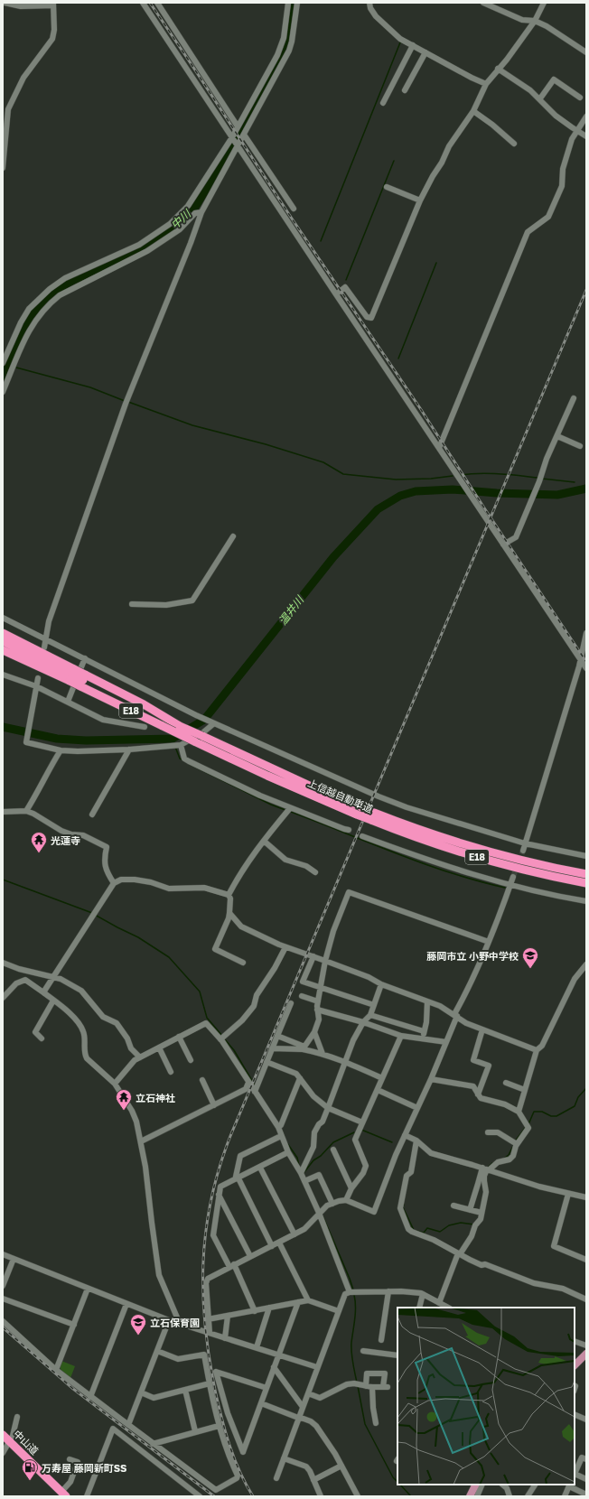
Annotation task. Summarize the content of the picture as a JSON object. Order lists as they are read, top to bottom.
{
  "streets": {
    "highway": ["E18", "上信越自動車道", "中山道"]
  },
  "water": ["中川", "温井川"],
  "places": {
    "temple": ["光蓮寺", "立石神社"],
    "school or university": ["藤岡市立 小野中学校", "立石保育園"],
    "fuel station": ["万寿屋 藤岡新町SS"]
  }
}
